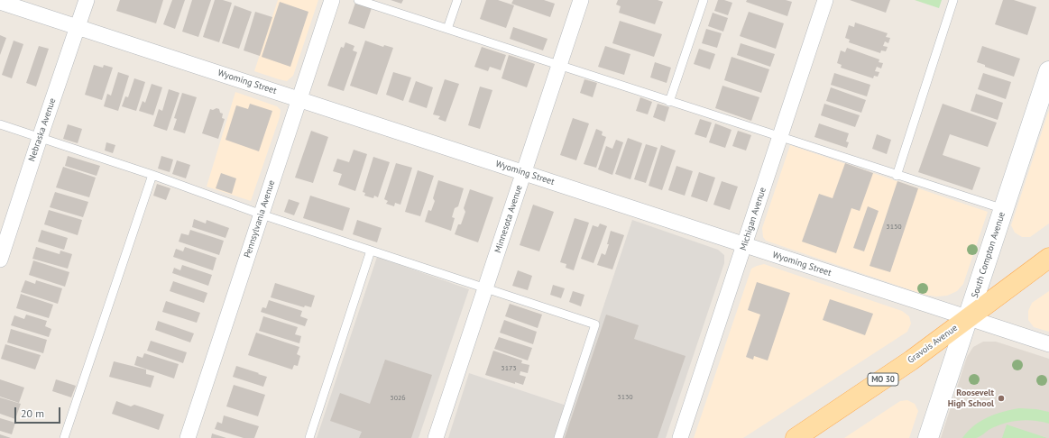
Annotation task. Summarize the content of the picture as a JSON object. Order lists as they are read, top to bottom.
{
  "streets": {
    "main road": ["Gravois Avenue", "MO 30"],
    "street": [
      "Wyoming Street",
      "Nebraska Avenue",
      "Pennsylvania Avenue",
      "Minnesota Avenue",
      "Michigan Avenue",
      "South Compton Avenue"
    ]
  },
  "crossings": [
    ["Wyoming Street", "Nebraska Avenue"],
    ["Wyoming Street", "Pennsylvania Avenue"],
    ["Wyoming Street", "Minnesota Avenue"],
    ["Wyoming Street", "Michigan Avenue"],
    ["Wyoming Street", "South Compton Avenue"],
    ["Wyoming Street", "Gravois Avenue"],
    ["South Compton Avenue", "Gravois Avenue"]
  ],
  "places": ["Roosevelt High School"],
  "house_numbers": [
    "3150",
    "3173",
    "3130",
    "3026"
  ],
  "scale_bar": "20 m"
}
